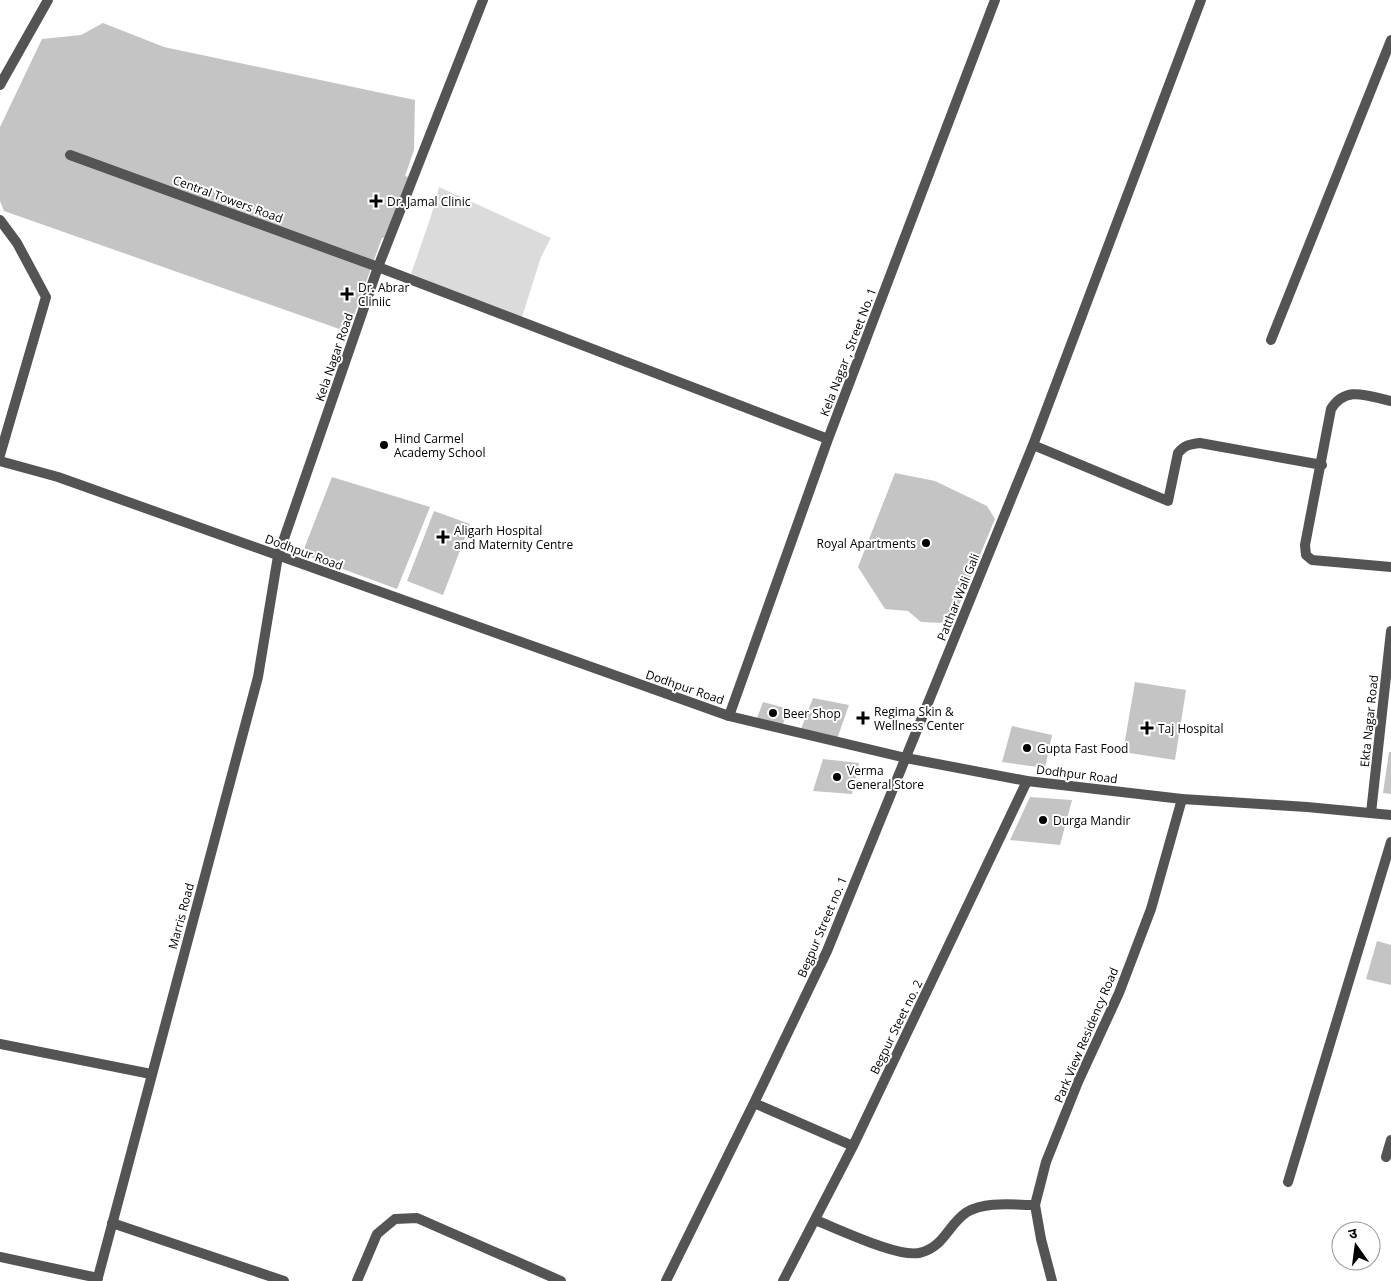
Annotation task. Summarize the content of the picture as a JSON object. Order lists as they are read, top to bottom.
{
  "streets": {
    "street": [
      "Central Towers Road",
      "Kela Nagar , Street No. 1",
      "Kela Nagar Road",
      "Dodhpur Road",
      "Patthar Wali Gali",
      "Ekta Nagar Road",
      "Marris Road",
      "Begpur Street no. 1",
      "Begpur Steet no. 2",
      "Park View Residency Road"
    ]
  },
  "crossings": [
    ["Central Towers Road", "Kela Nagar , Street No. 1"],
    ["Central Towers Road", "Kela Nagar Road"],
    ["Kela Nagar , Street No. 1", "Dodhpur Road"],
    ["Kela Nagar Road", "Dodhpur Road"],
    ["Kela Nagar Road", "Marris Road"],
    ["Dodhpur Road", "Patthar Wali Gali"],
    ["Dodhpur Road", "Ekta Nagar Road"],
    ["Dodhpur Road", "Marris Road"],
    ["Dodhpur Road", "Begpur Street no. 1"],
    ["Dodhpur Road", "Begpur Steet no. 2"],
    ["Dodhpur Road", "Park View Residency Road"],
    ["Patthar Wali Gali", "Begpur Street no. 1"]
  ],
  "places": {
    "health": [
      "Dr. Jamal Clinic",
      "Dr. Abrar Cliniic",
      "Aligarh Hospital and Maternity Centre",
      "Regima Skin & Wellness Center",
      "Taj Hospital"
    ],
    "other": [
      "Hind Carmel Academy School",
      "Royal Apartments",
      "Beer Shop",
      "Gupta Fast Food",
      "Verma General Store",
      "Durga Mandir"
    ]
  },
  "north": "top"
}
